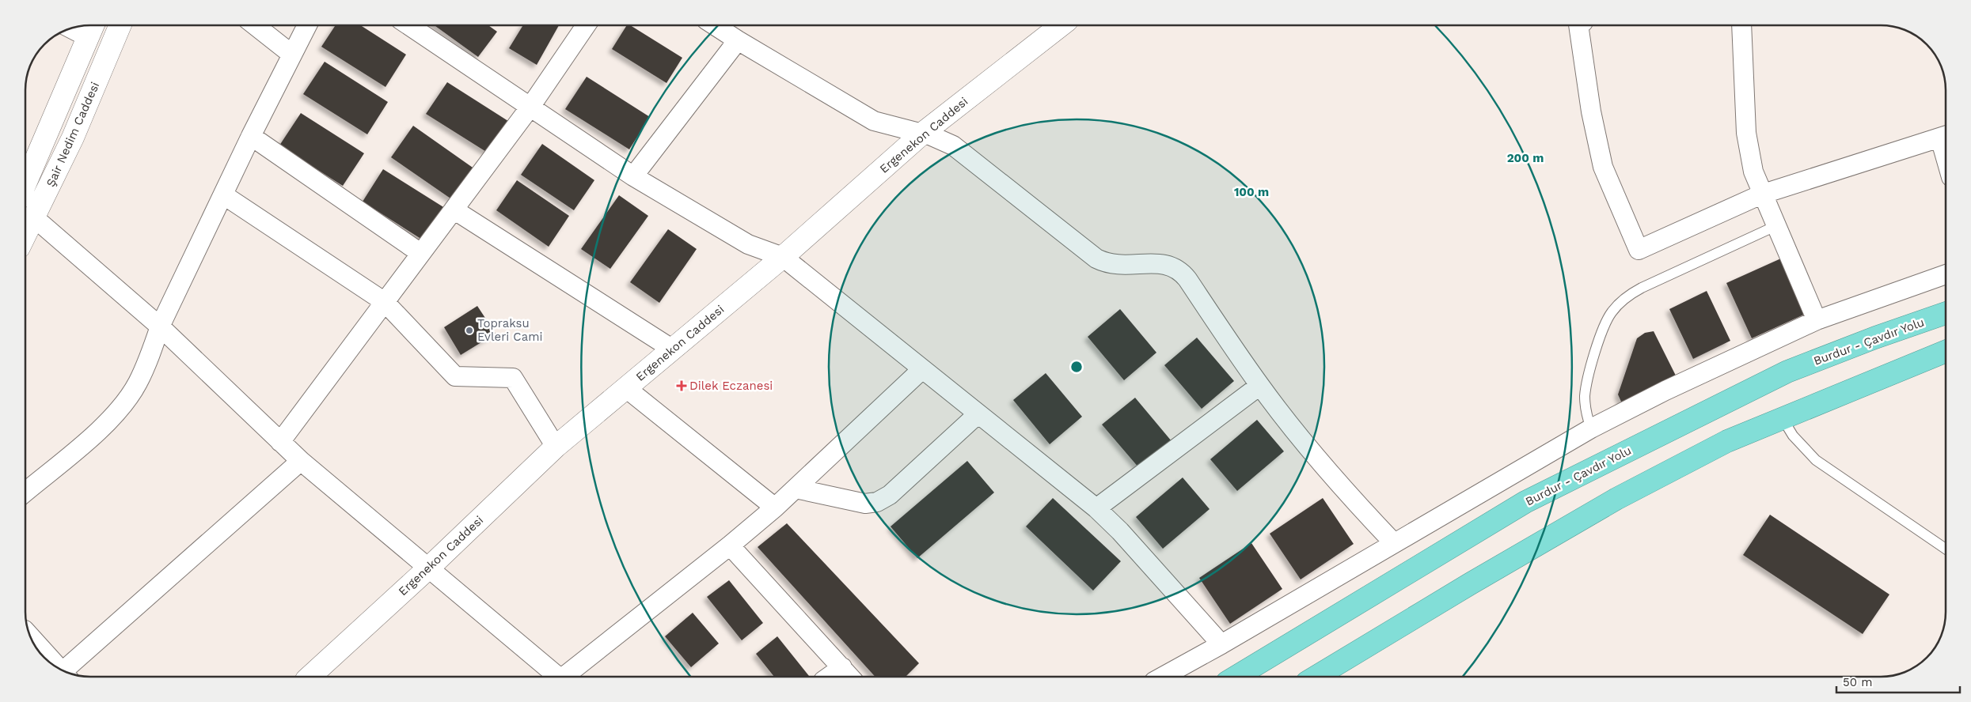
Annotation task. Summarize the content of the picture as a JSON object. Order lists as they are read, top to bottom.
{
  "streets": {
    "highway": ["Burdur - Çavdır Yolu"],
    "street": ["Şair Nedim Caddesi", "Ergenekon Caddesi"]
  },
  "places": {
    "other": ["Topraksu Evleri Cami"],
    "health": ["Dilek Eczanesi"]
  },
  "scale_bar": "50 m",
  "rings": ["200 m", "100 m"]
}
